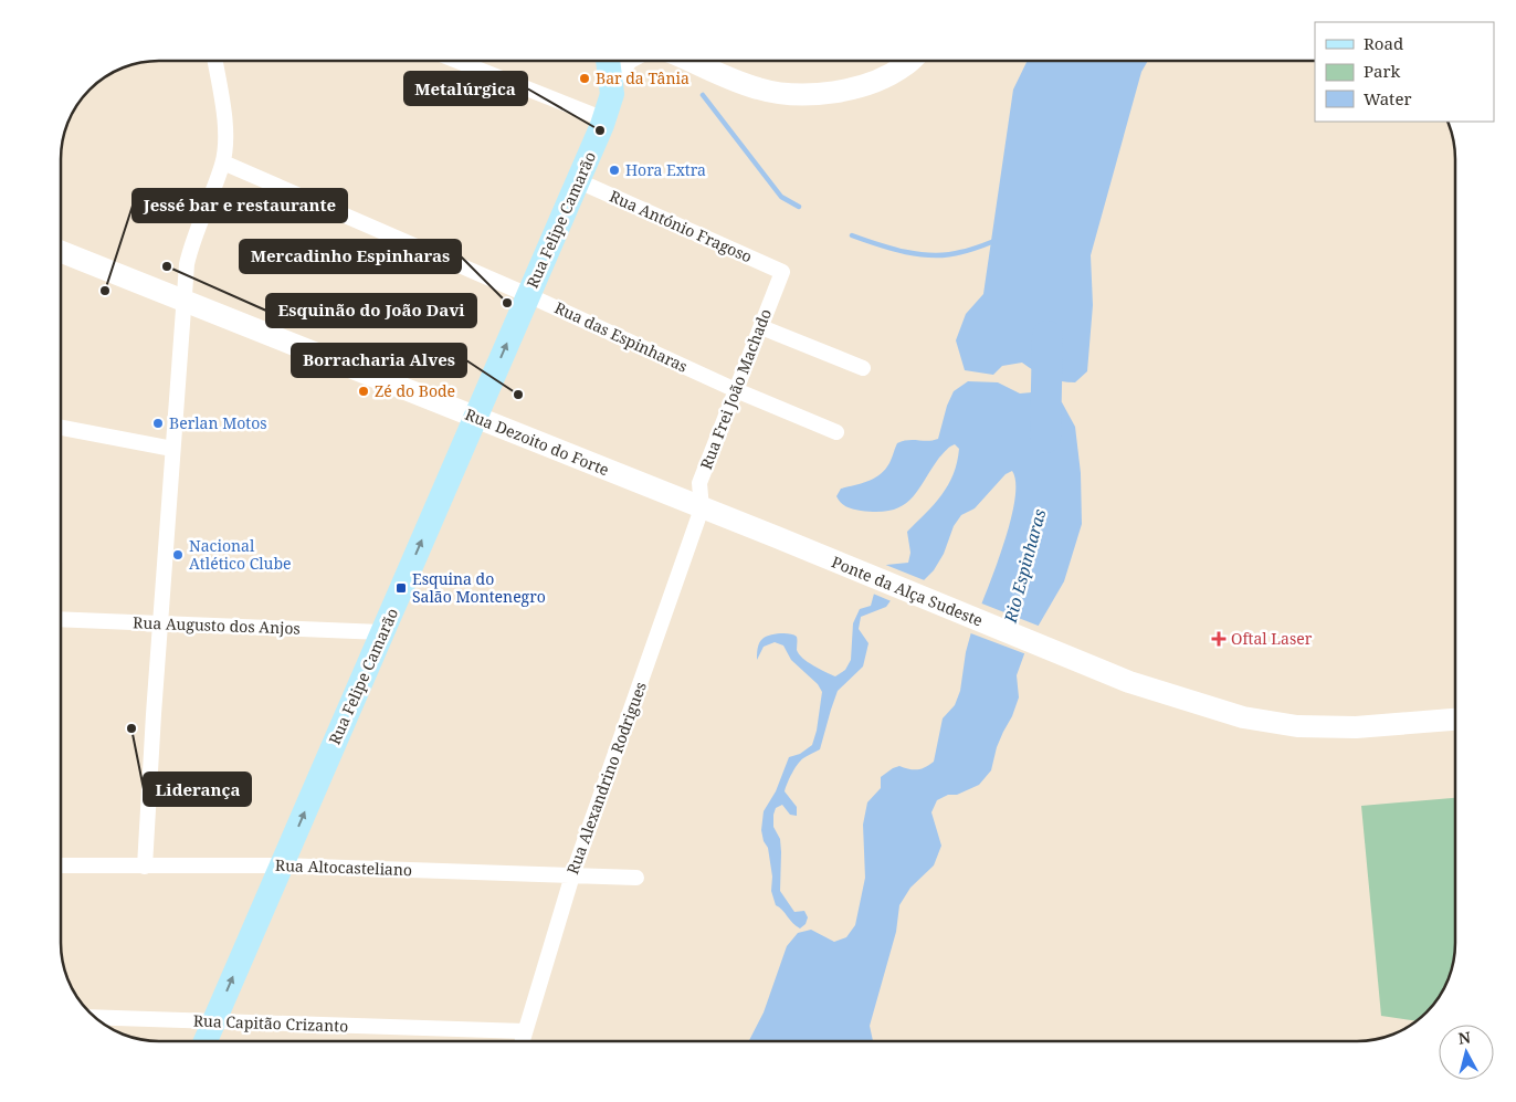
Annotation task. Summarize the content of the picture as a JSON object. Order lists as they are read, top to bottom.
{
  "streets": {
    "main road": ["Rua Felipe Camarão", "Rua Dezoito do Forte", "Ponte da Alça Sudeste"],
    "street": [
      "Rua António Fragoso",
      "Rua das Espinharas",
      "Rua Frei João Machado",
      "Rua Augusto dos Anjos",
      "Rua Alexandrino Rodrigues",
      "Rua Altocasteliano",
      "Rua Capitão Crizanto"
    ]
  },
  "crossings": [
    ["Rua Felipe Camarão", "Rua António Fragoso"],
    ["Rua Felipe Camarão", "Rua das Espinharas"],
    ["Rua Felipe Camarão", "Rua Dezoito do Forte"],
    ["Rua Felipe Camarão", "Rua Augusto dos Anjos"],
    ["Rua Felipe Camarão", "Rua Altocasteliano"],
    ["Rua Felipe Camarão", "Rua Capitão Crizanto"],
    ["Rua António Fragoso", "Rua Frei João Machado"],
    ["Rua das Espinharas", "Rua Frei João Machado"],
    ["Rua Frei João Machado", "Rua Dezoito do Forte"],
    ["Rua Frei João Machado", "Rua Alexandrino Rodrigues"],
    ["Rua Dezoito do Forte", "Ponte da Alça Sudeste"],
    ["Rua Dezoito do Forte", "Rua Alexandrino Rodrigues"],
    ["Rua Alexandrino Rodrigues", "Rua Altocasteliano"],
    ["Rua Alexandrino Rodrigues", "Rua Capitão Crizanto"]
  ],
  "one_way": ["Rua Felipe Camarão"],
  "water": ["Rio Espinharas"],
  "places": {
    "other": [
      "Bar da Tânia",
      "Metalúrgica",
      "Hora Extra",
      "Esquinão do João Davi",
      "Jessé bar e restaurante",
      "Mercadinho Espinharas",
      "Zé do Bode",
      "Borracharia Alves",
      "Berlan Motos",
      "Nacional Atlético Clube",
      "Liderança"
    ],
    "transit": ["Esquina do Salão Montenegro"],
    "health": ["Oftal Laser"]
  },
  "legend": ["Road", "Park", "Water"],
  "north": "top"
}
